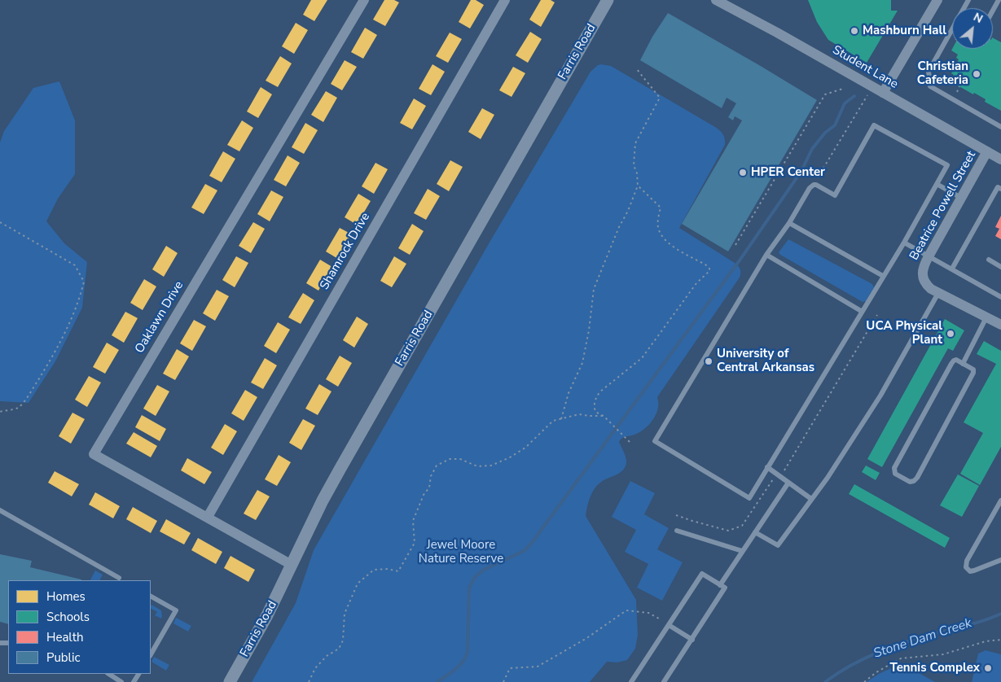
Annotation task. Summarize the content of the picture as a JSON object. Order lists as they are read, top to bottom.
{
  "streets": {
    "street": [
      "Farris Road",
      "Student Lane",
      "Beatrice Powell Street",
      "Shamrock Drive",
      "Oaklawn Drive"
    ]
  },
  "crossings": [
    ["Farris Road", "Oaklawn Drive"],
    ["Student Lane", "Beatrice Powell Street"],
    ["Shamrock Drive", "Oaklawn Drive"]
  ],
  "water": ["Stone Dam Creek"],
  "parks": ["Jewel Moore Nature Reserve"],
  "places": [
    "Mashburn Hall",
    "Christian Cafeteria",
    "HPER Center",
    "UCA Physical Plant",
    "University of Central Arkansas",
    "Tennis Complex"
  ],
  "legend": [
    "Homes",
    "Schools",
    "Health",
    "Public"
  ],
  "north": "top right"
}
